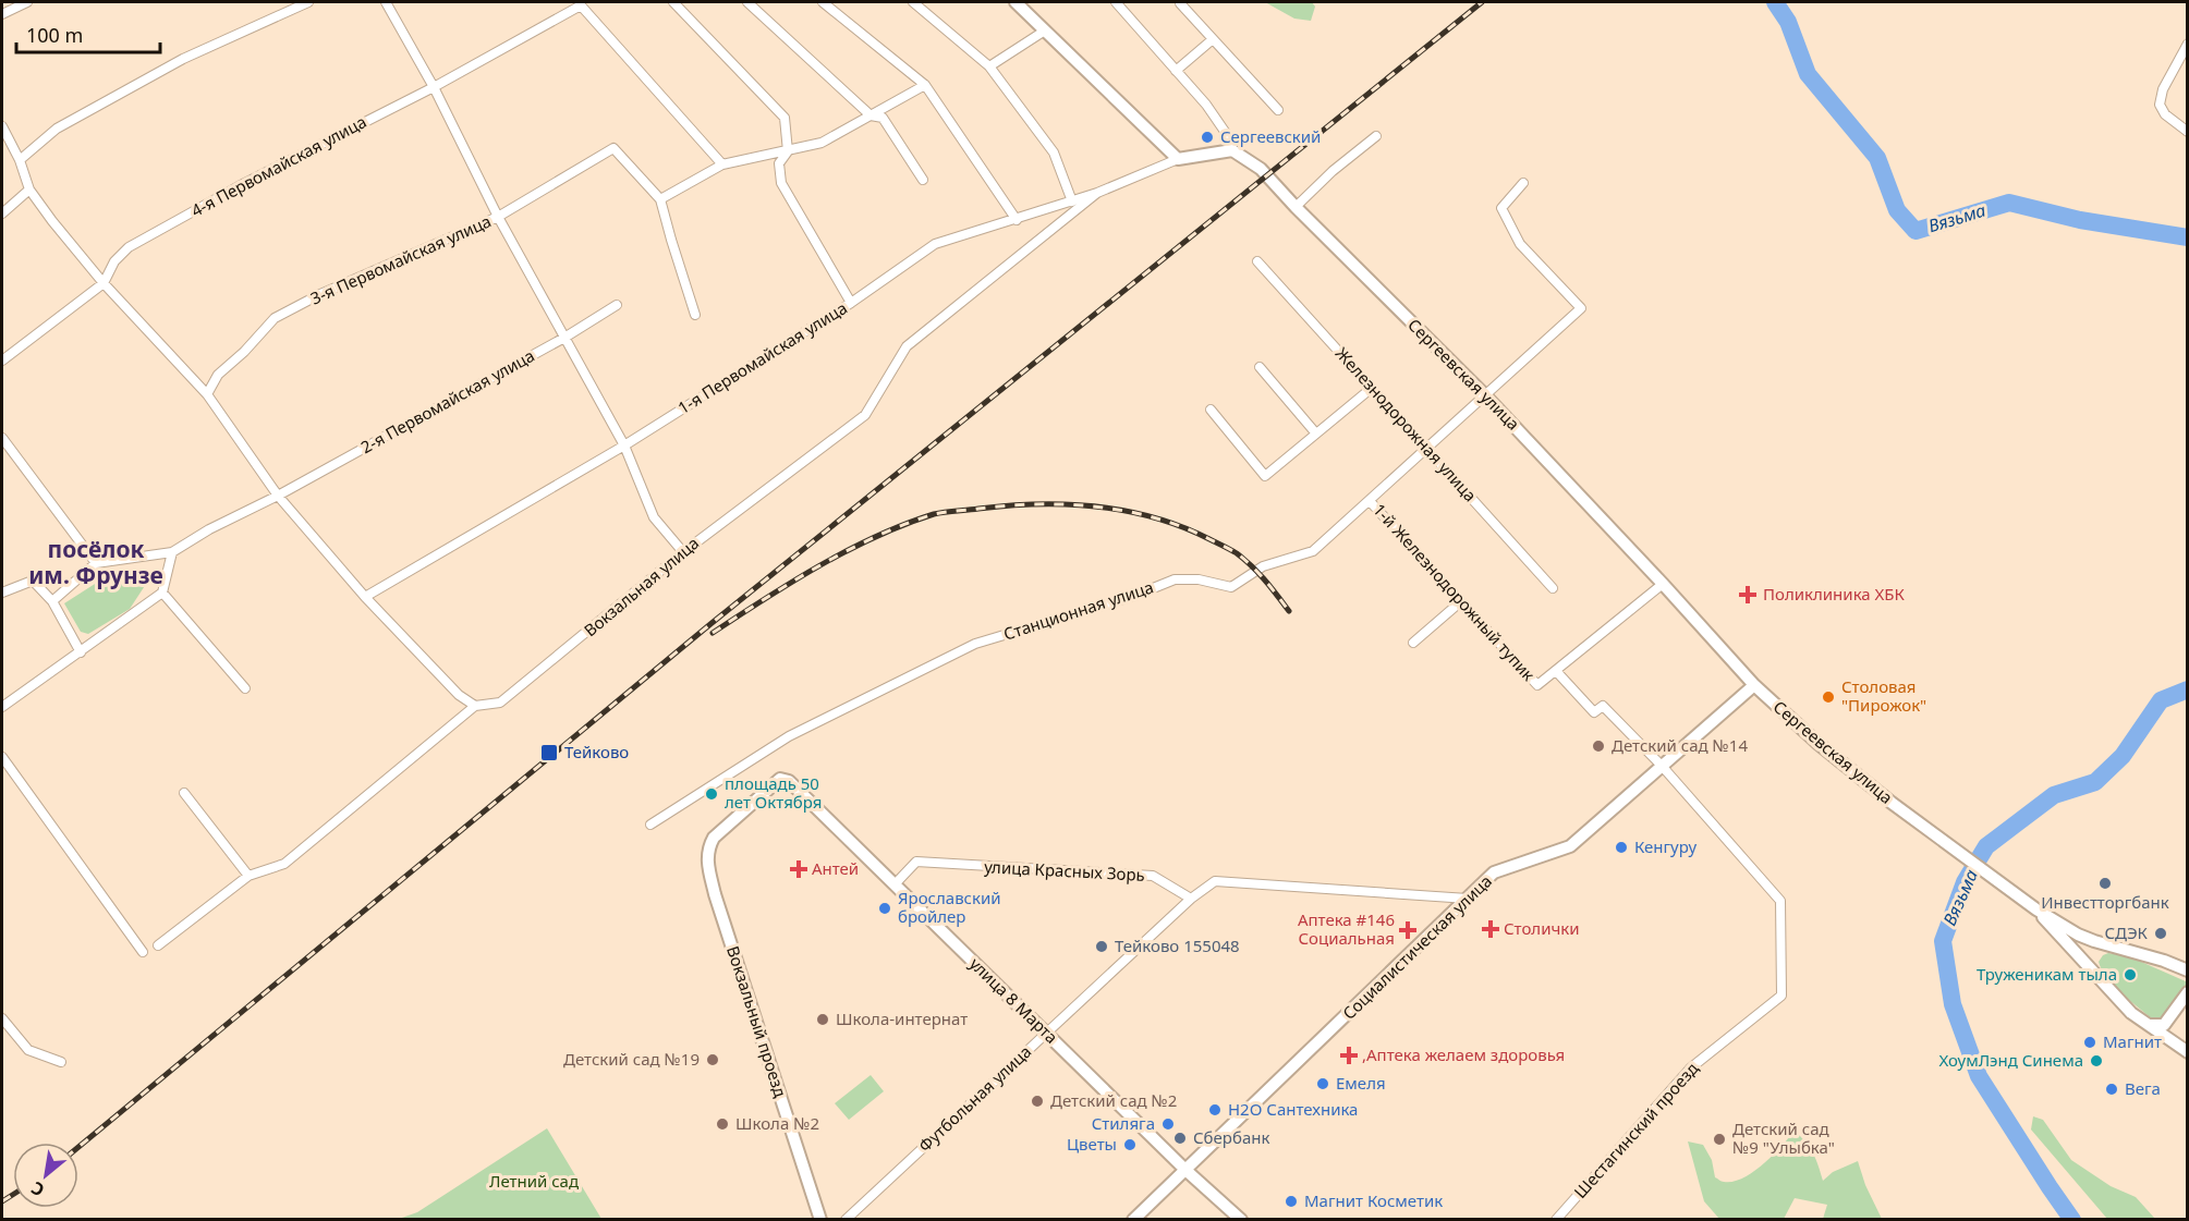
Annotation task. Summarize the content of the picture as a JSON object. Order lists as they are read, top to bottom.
{
  "streets": {
    "street": [
      "4-я Первомайская улица",
      "3-я Первомайская улица",
      "1-я Первомайская улица",
      "Сергеевская улица",
      "2-я Первомайская улица",
      "Железнодорожная улица",
      "Вокзальная улица",
      "1-й Железнодорожный тупик",
      "Станционная улица",
      "улица Красных Зорь",
      "Социалистическая улица",
      "улица 8 Марта",
      "Вокзальный проезд",
      "Футбольная улица",
      "Шестагинский проезд"
    ]
  },
  "crossings": [
    ["1-я Первомайская улица", "Вокзальная улица"],
    ["Сергеевская улица", "Станционная улица"],
    ["Сергеевская улица", "Социалистическая улица"],
    ["Железнодорожная улица", "Станционная улица"],
    ["1-й Железнодорожный тупик", "Станционная улица"],
    ["улица Красных Зорь", "улица 8 Марта"],
    ["улица Красных Зорь", "Футбольная улица"],
    ["Социалистическая улица", "улица 8 Марта"],
    ["Социалистическая улица", "Шестагинский проезд"],
    ["улица 8 Марта", "Вокзальный проезд"],
    ["улица 8 Марта", "Футбольная улица"]
  ],
  "districts": ["посёлок им. Фрунзе"],
  "water": ["Вязьма"],
  "parks": ["Летний сад"],
  "places": {
    "other": [
      "Сергеевский",
      "Столовая \"Пирожок\"",
      "Детский сад №14",
      "площадь 50 лет Октября",
      "Кенгуру",
      "Инвестторгбанк",
      "Ярославский бройлер",
      "СДЭК",
      "Тейково 155048",
      "Труженикам тыла",
      "Школа-интернат",
      "Магнит",
      "Детский сад №19",
      "ХоумЛэнд Синема",
      "Емеля",
      "Вега",
      "Детский сад №2",
      "H2O Сантехника",
      "Школа №2",
      "Стиляга",
      "Сбербанк",
      "Детский сад №9 \"Улыбка\"",
      "Цветы",
      "Магнит Косметик"
    ],
    "health": [
      "Поликлиника ХБК",
      "Антей",
      "Столички",
      "Аптека #146 Социальная",
      ",Аптека желаем здоровья"
    ],
    "transit": ["Тейково"]
  },
  "scale_bar": "100 m",
  "north": "bottom left"
}
